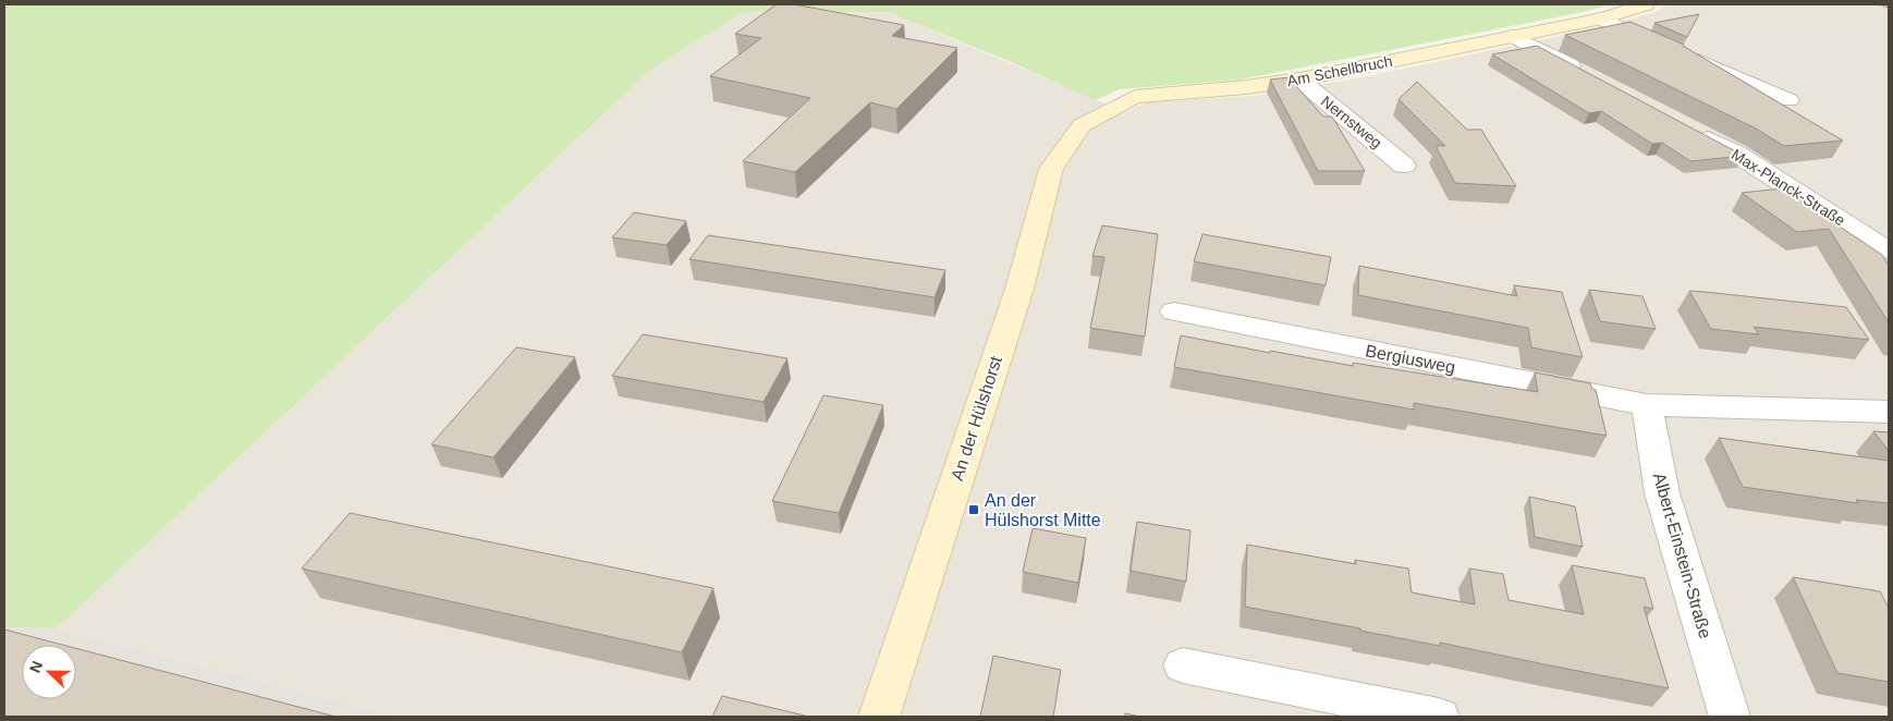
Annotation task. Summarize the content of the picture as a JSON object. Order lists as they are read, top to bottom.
{
  "streets": {
    "street": [
      "Am Schellbruch",
      "Nernstweg",
      "Max-Planck-Straße",
      "Bergiusweg",
      "An der Hülshorst",
      "Albert-Einstein-Straße"
    ]
  },
  "crossings": [
    ["Am Schellbruch", "Nernstweg"],
    ["Am Schellbruch", "An der Hülshorst"],
    ["Bergiusweg", "Albert-Einstein-Straße"]
  ],
  "places": {
    "transit": ["An der Hülshorst Mitte"]
  },
  "north": "left"
}
